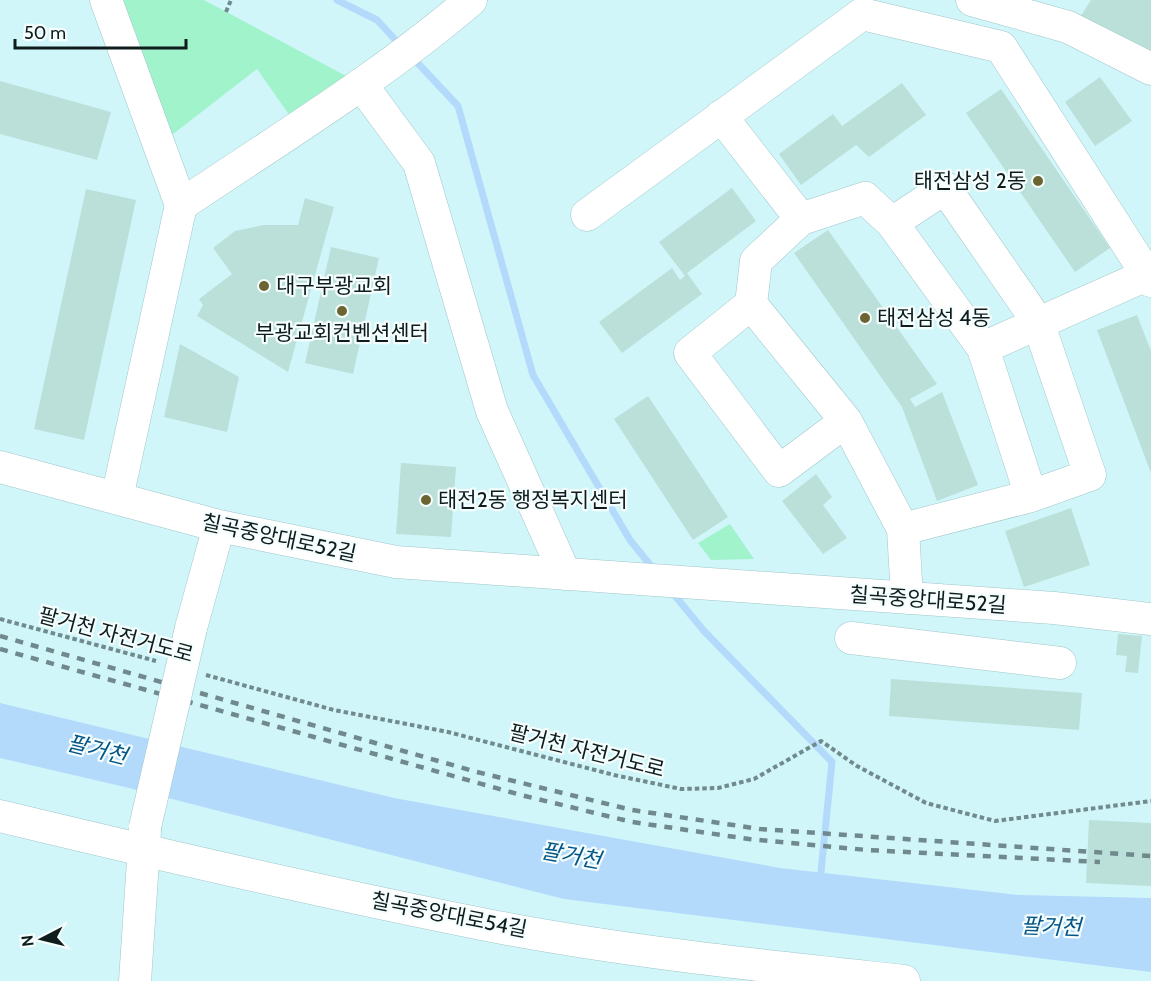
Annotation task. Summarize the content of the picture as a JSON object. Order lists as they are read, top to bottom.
{
  "streets": {
    "street": ["칠곡중앙대로52길", "칠곡중앙대로54길"],
    "path": ["팔거천 자전거도로"]
  },
  "water": ["팔거천"],
  "places": [
    "태전삼성 2동",
    "대구부광교회",
    "부광교회컨벤션센터",
    "태전삼성 4동",
    "태전2동 행정복지센터"
  ],
  "scale_bar": "50 m",
  "north": "left"
}
